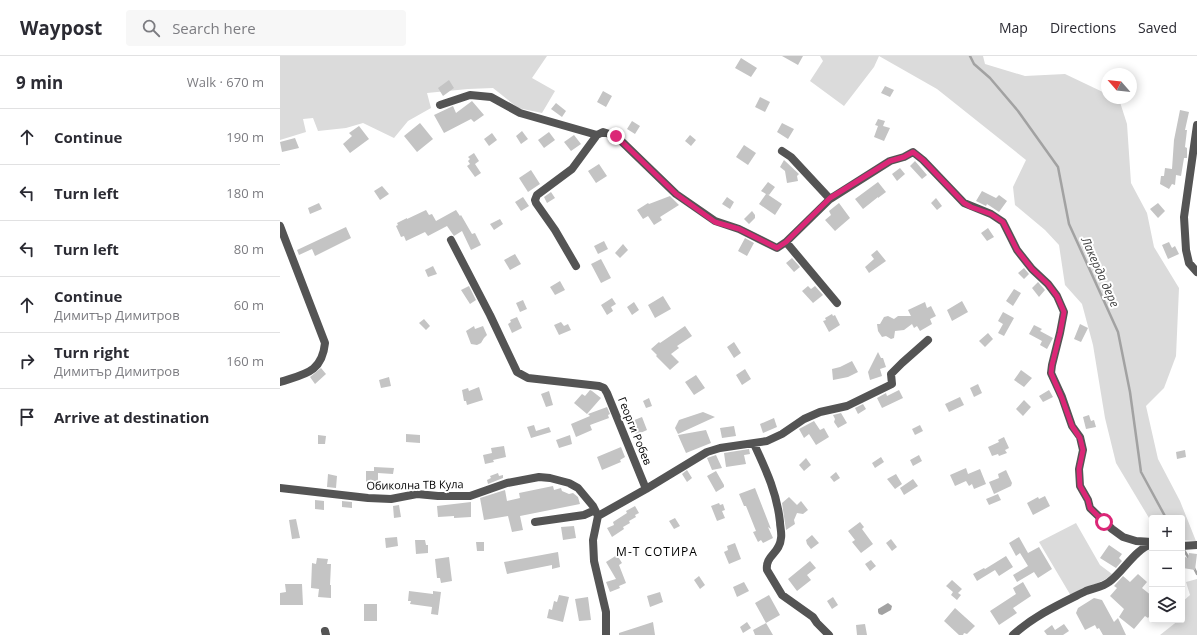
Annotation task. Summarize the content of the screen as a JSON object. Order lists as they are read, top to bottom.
{
  "streets": {
    "street": ["Георги Робев", "Обиколна ТВ Кула"]
  },
  "districts": ["М-Т СОТИРА"],
  "water": ["Лакерда дере"],
  "north": "top left",
  "page": {
    "header": "Waypost",
    "search": "Search here",
    "nav": ["Map", "Directions", "Saved"],
    "heading": ["9 min", "Walk · 670 m"],
    "list": [
      ["Continue", "190 m"],
      ["Turn left", "180 m"],
      ["Turn left", "80 m"],
      ["Continue", "Димитър Димитров", "60 m"],
      ["Turn right", "Димитър Димитров", "160 m"],
      "Arrive at destination"
    ],
    "map_buttons": ["+", "−"]
  }
}
